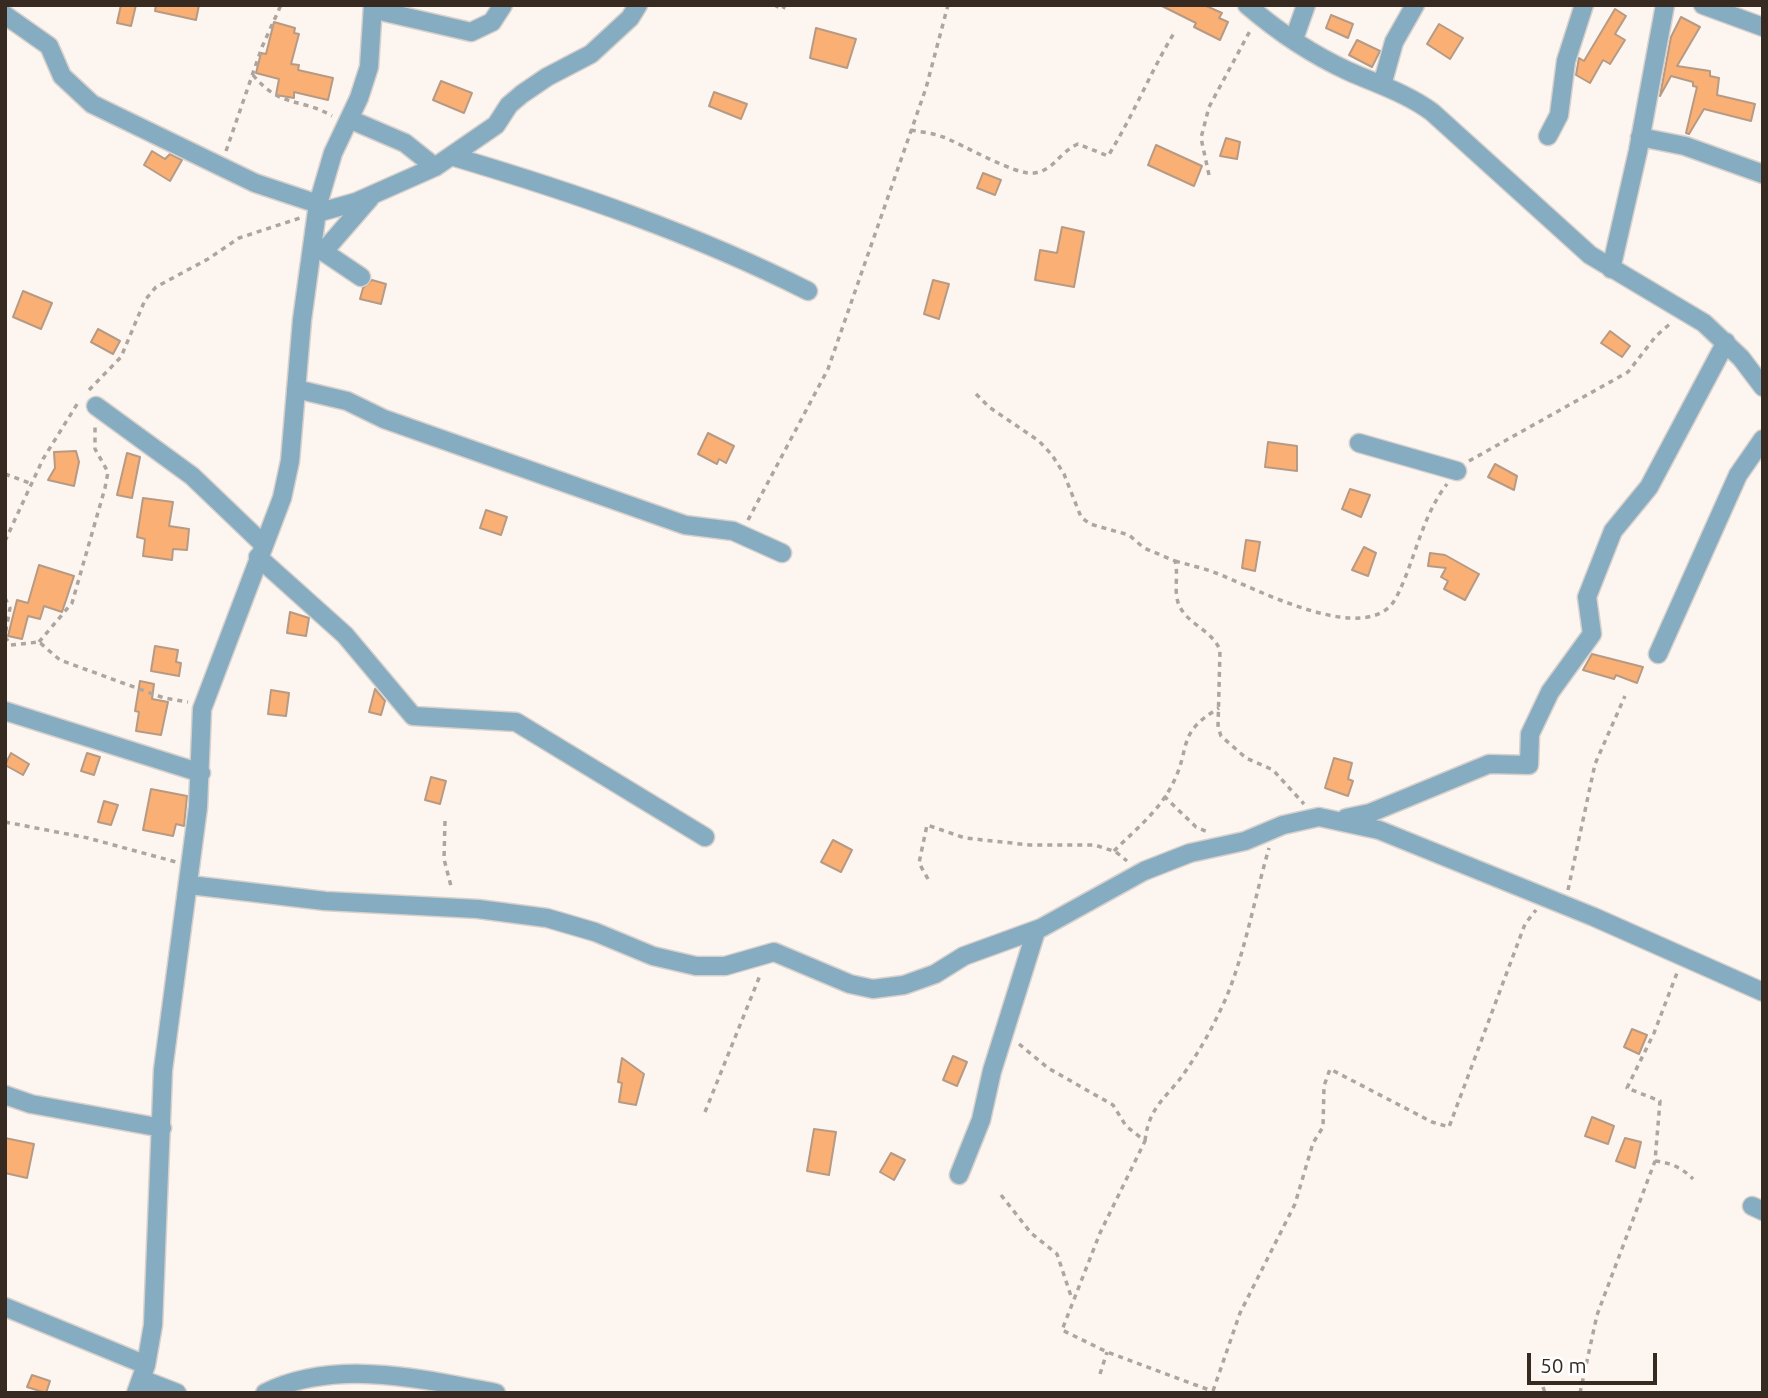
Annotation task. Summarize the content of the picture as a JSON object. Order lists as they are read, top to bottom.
{
  "scale_bar": "50 m"
}
